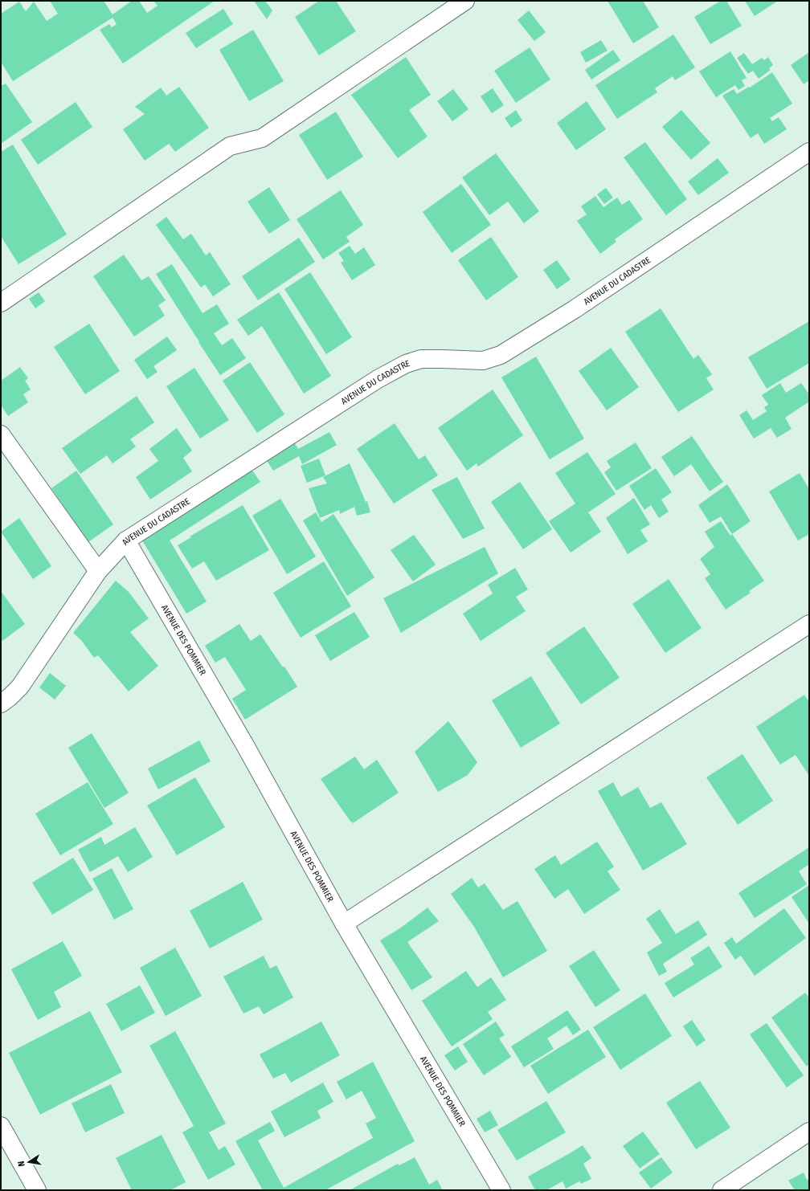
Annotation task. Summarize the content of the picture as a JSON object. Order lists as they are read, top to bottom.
{
  "streets": {
    "street": ["AVENUE DU CADASTRE", "AVENUE DES POMMIER"]
  },
  "crossings": [
    ["AVENUE DU CADASTRE", "AVENUE DES POMMIER"]
  ],
  "north": "left"
}
